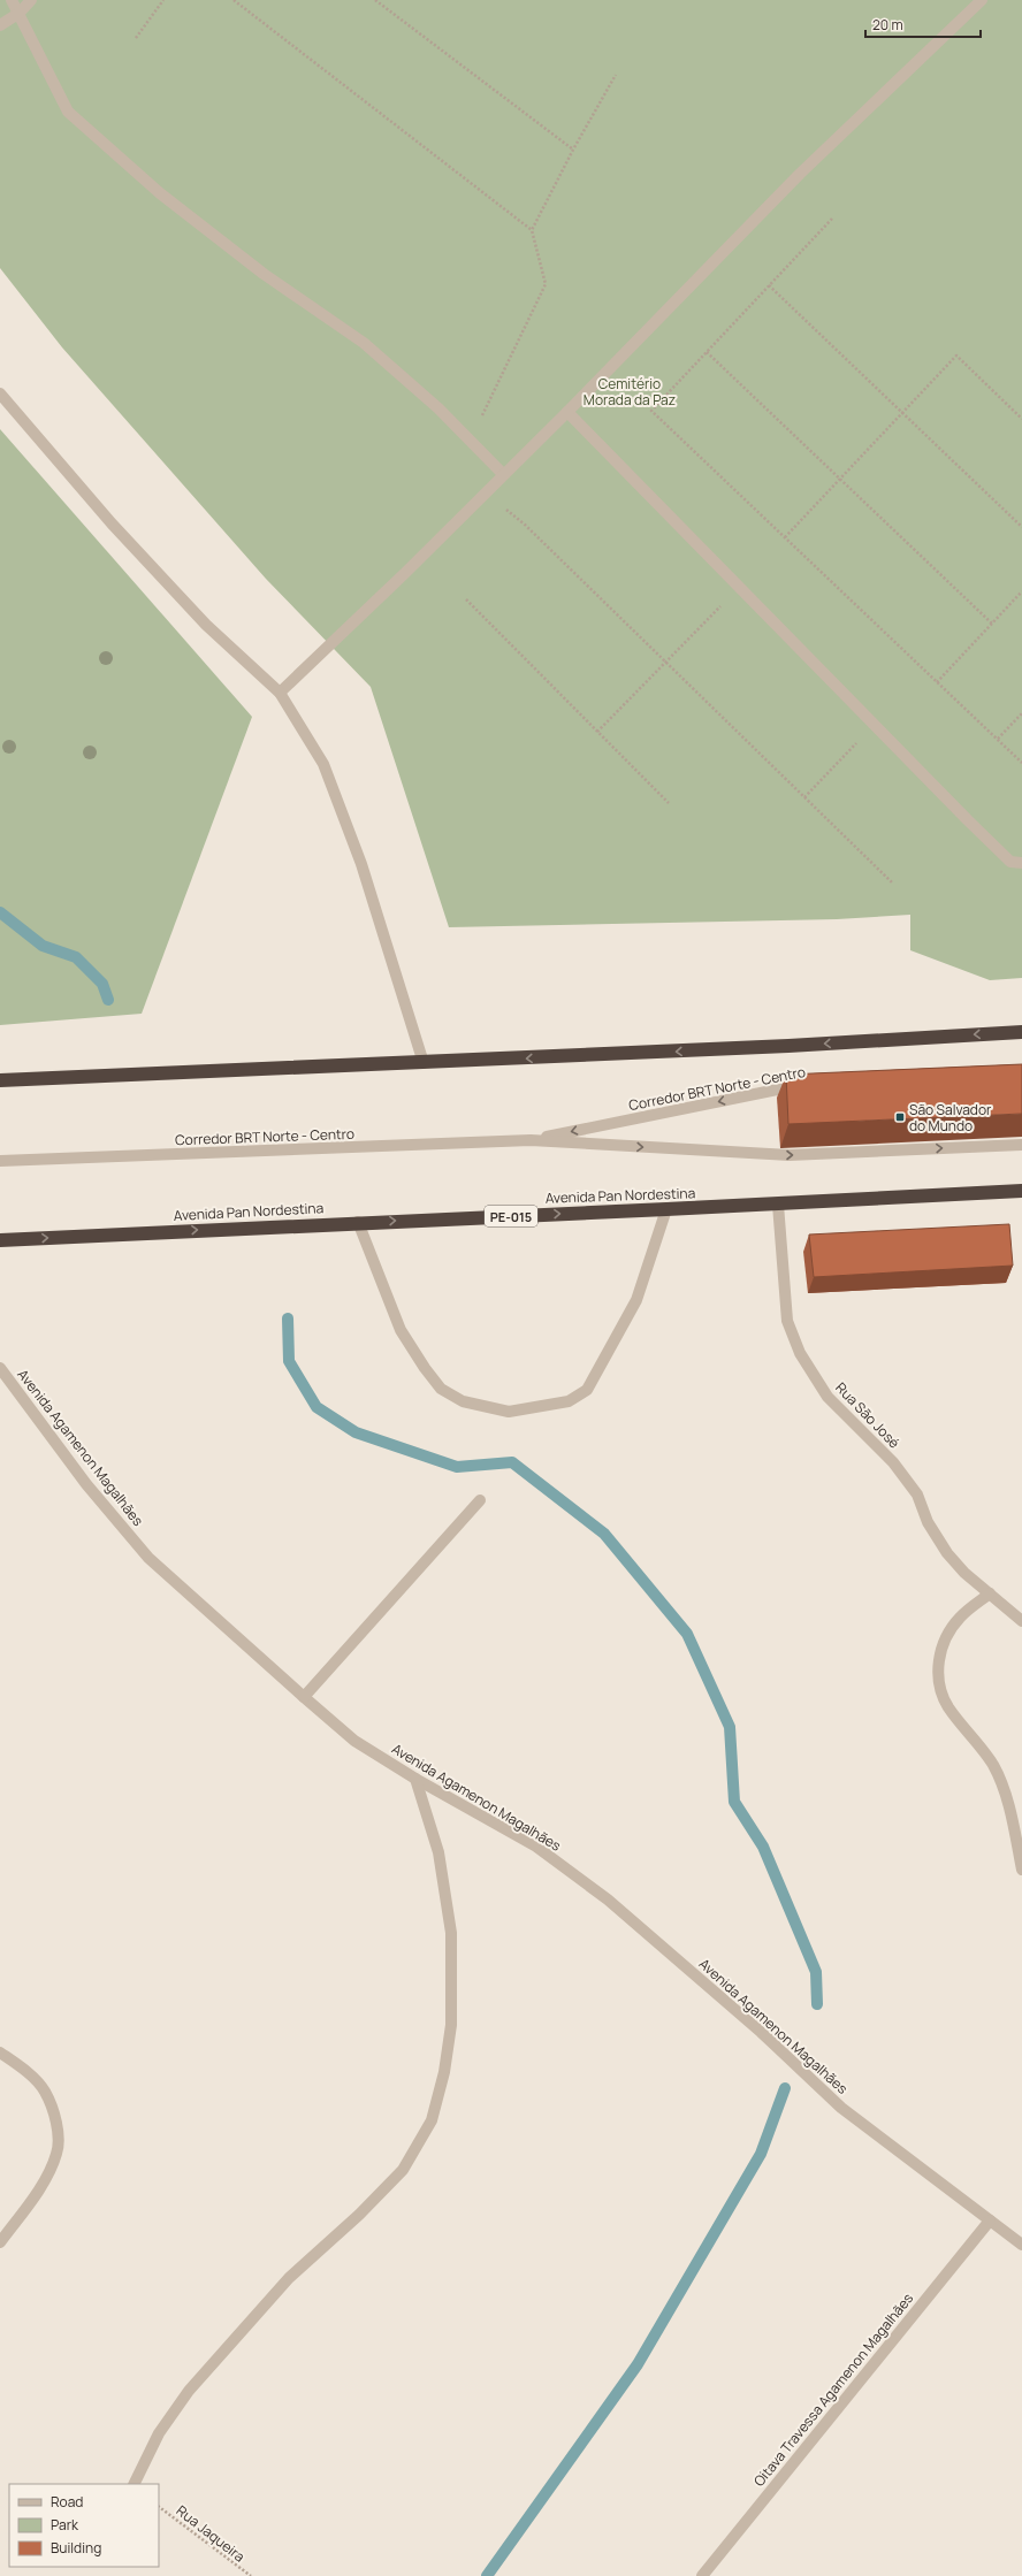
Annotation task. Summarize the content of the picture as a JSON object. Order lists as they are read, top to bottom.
{
  "streets": {
    "highway": ["Avenida Pan Nordestina", "PE-015"],
    "street": [
      "Corredor BRT Norte - Centro",
      "Rua São José",
      "Avenida Agamenon Magalhães",
      "Oitava Travessa Agamenon Magalhães"
    ],
    "path": ["Rua Jaqueira"]
  },
  "crossings": [
    ["Avenida Pan Nordestina", "Rua São José"],
    ["Avenida Agamenon Magalhães", "Oitava Travessa Agamenon Magalhães"]
  ],
  "one_way": ["Avenida Pan Nordestina"],
  "parks": ["Cemitério Morada da Paz"],
  "places": {
    "transit": ["São Salvador do Mundo"]
  },
  "legend": ["Road", "Park", "Building"],
  "scale_bar": "20 m"
}
